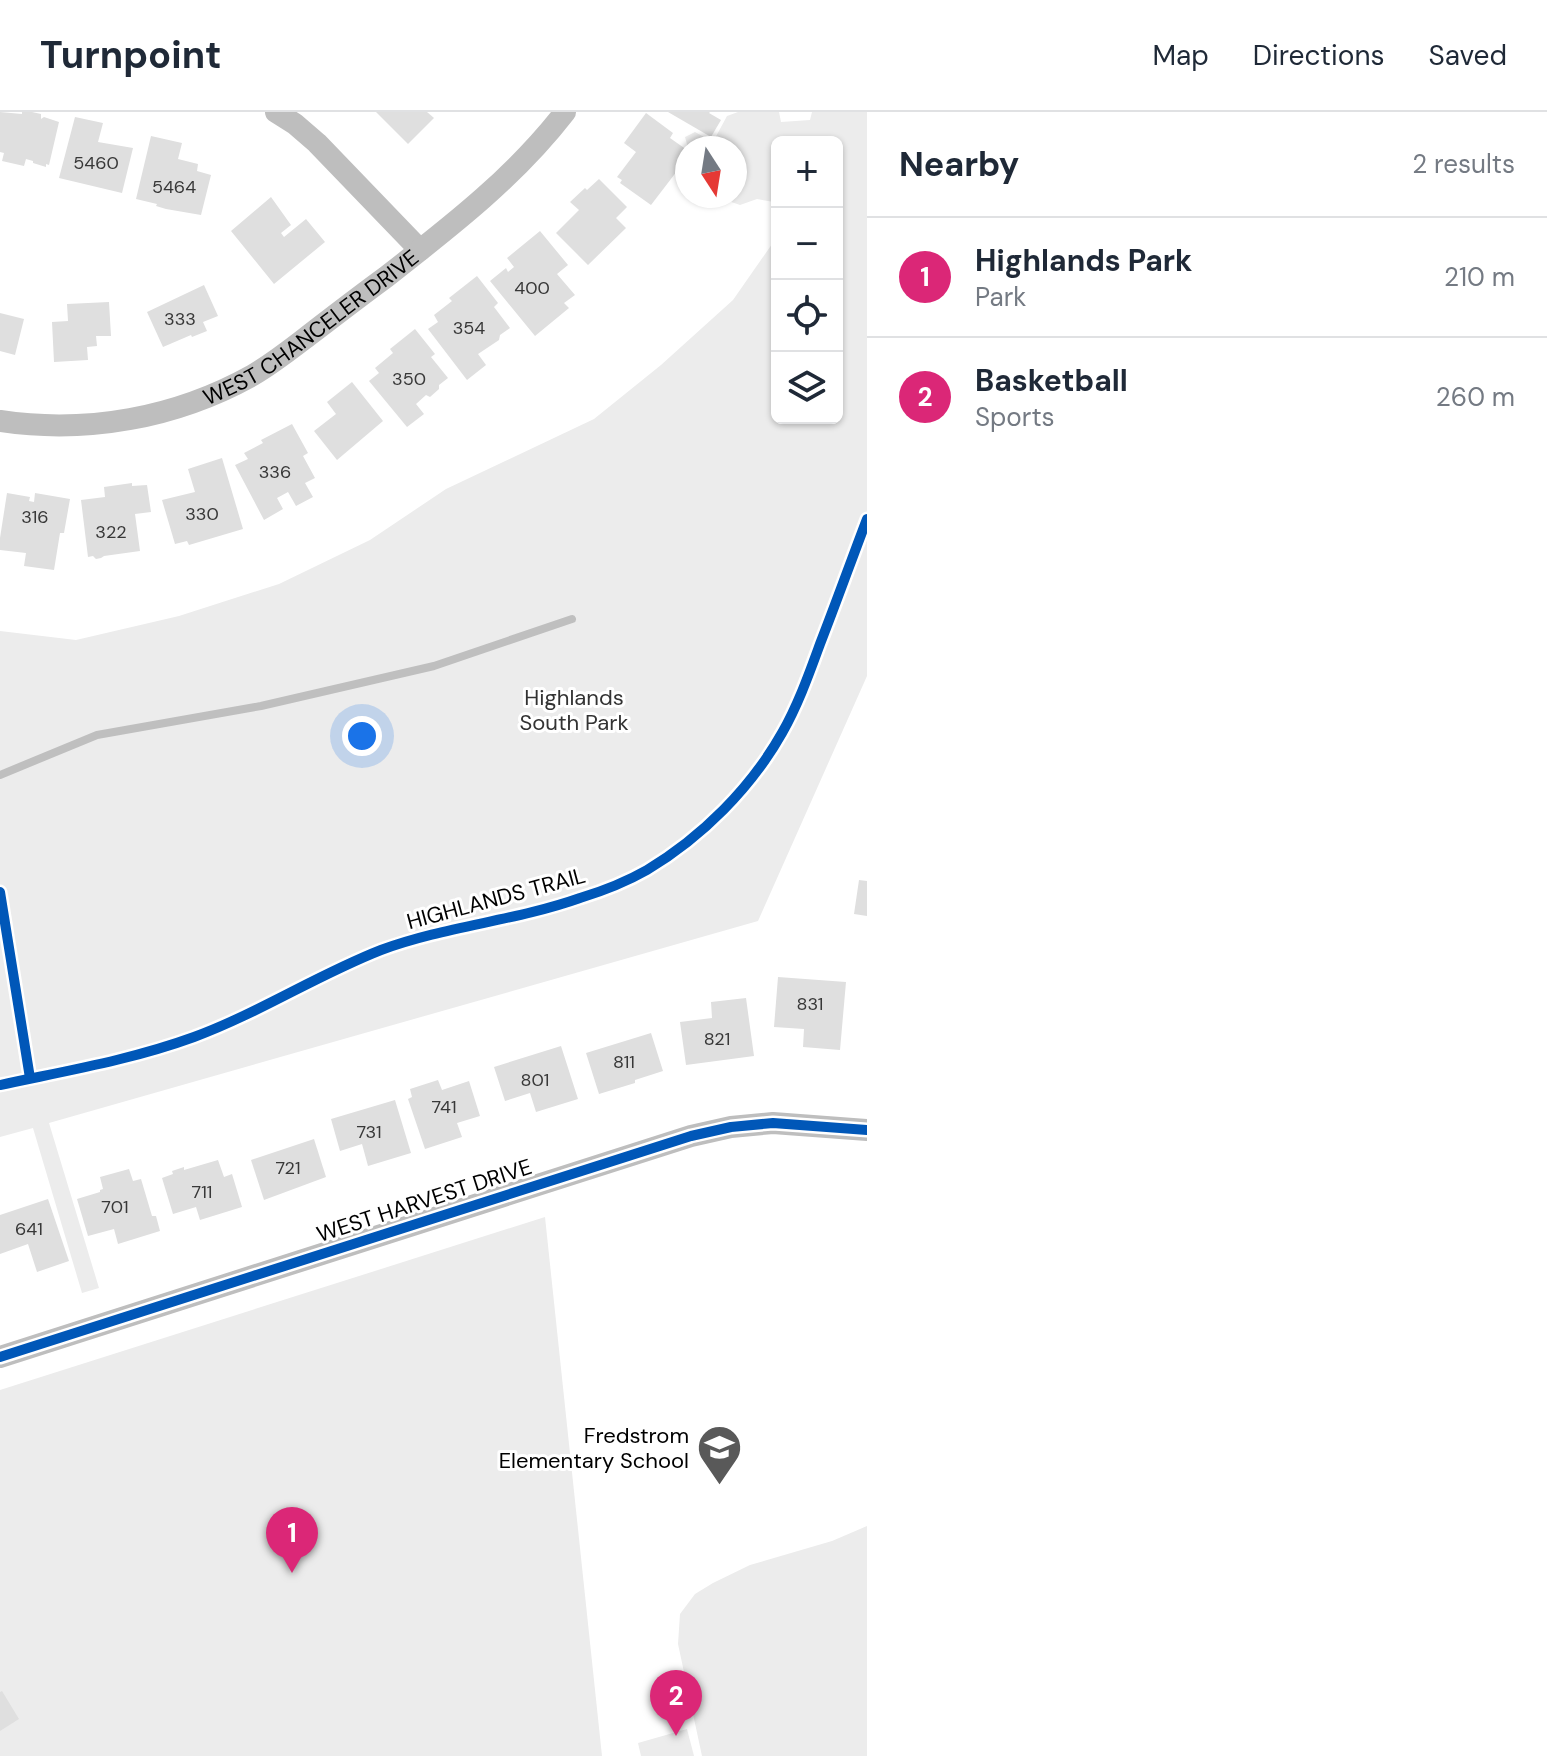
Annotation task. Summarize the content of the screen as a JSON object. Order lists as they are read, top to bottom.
{
  "streets": {
    "street": ["WEST CHANCELER DRIVE", "WEST HARVEST DRIVE"],
    "cycle path": ["HIGHLANDS TRAIL"]
  },
  "parks": ["Highlands South Park"],
  "places": {
    "school or university": ["Fredstrom Elementary School"]
  },
  "house_numbers": [
    "5460",
    "5464",
    "400",
    "333",
    "354",
    "350",
    "336",
    "330",
    "316",
    "322",
    "831",
    "821",
    "811",
    "801",
    "741",
    "731",
    "721",
    "711",
    "701",
    "641"
  ],
  "north": "bottom",
  "page": {
    "header": "Turnpoint",
    "nav": ["Map", "Directions", "Saved"],
    "heading": ["Nearby", "2 results"],
    "map_buttons": ["+", "−"],
    "list": [
      {
        "mark": "1",
        "name": "Highlands Park",
        "note": "Park",
        "value": "210 m"
      },
      {
        "mark": "2",
        "name": "Basketball",
        "note": "Sports",
        "value": "260 m"
      }
    ],
    "pins": ["1", "2"]
  }
}
